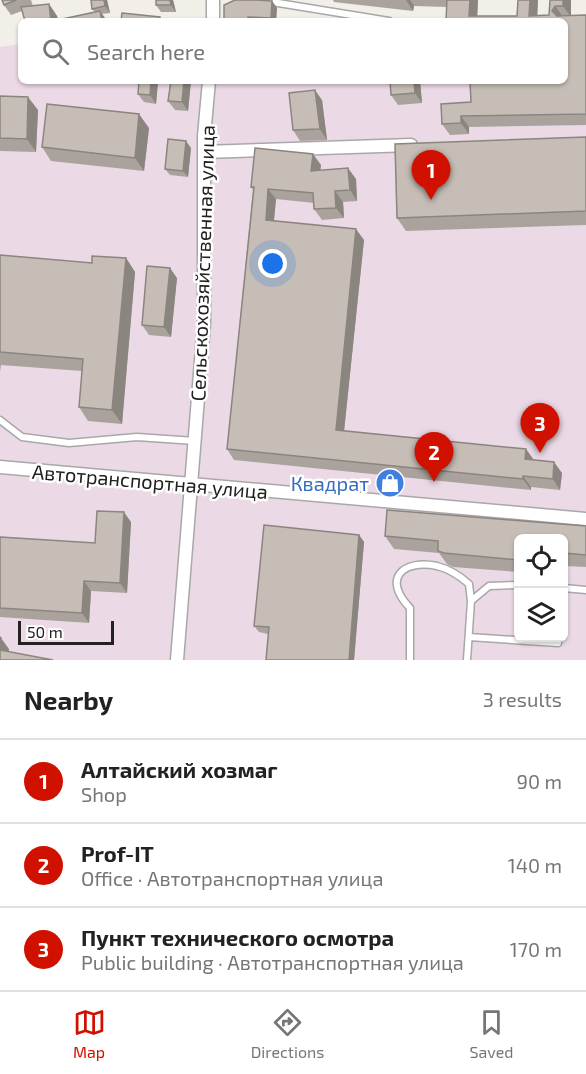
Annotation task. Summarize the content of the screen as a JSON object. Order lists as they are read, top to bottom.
{
  "streets": {
    "street": ["Сельскохозяйственная улица", "Автотранспортная улица"]
  },
  "crossings": [
    ["Сельскохозяйственная улица", "Автотранспортная улица"]
  ],
  "places": {
    "shop": ["Квадрат"]
  },
  "scale_bar": "50 m",
  "page": {
    "search": "Search here",
    "pins": ["1", "3", "2"],
    "scale": "50 m",
    "heading": ["Nearby", "3 results"],
    "list": [
      {
        "mark": "1",
        "name": "Алтайский хозмаг",
        "note": "Shop",
        "value": "90 m"
      },
      {
        "mark": "2",
        "name": "Prof-IT",
        "note": "Office · Автотранспортная улица",
        "value": "140 m"
      },
      {
        "mark": "3",
        "name": "Пункт технического осмотра",
        "note": "Public building · Автотранспортная улица",
        "value": "170 m"
      }
    ],
    "nav": ["Map", "Directions", "Saved"]
  }
}
